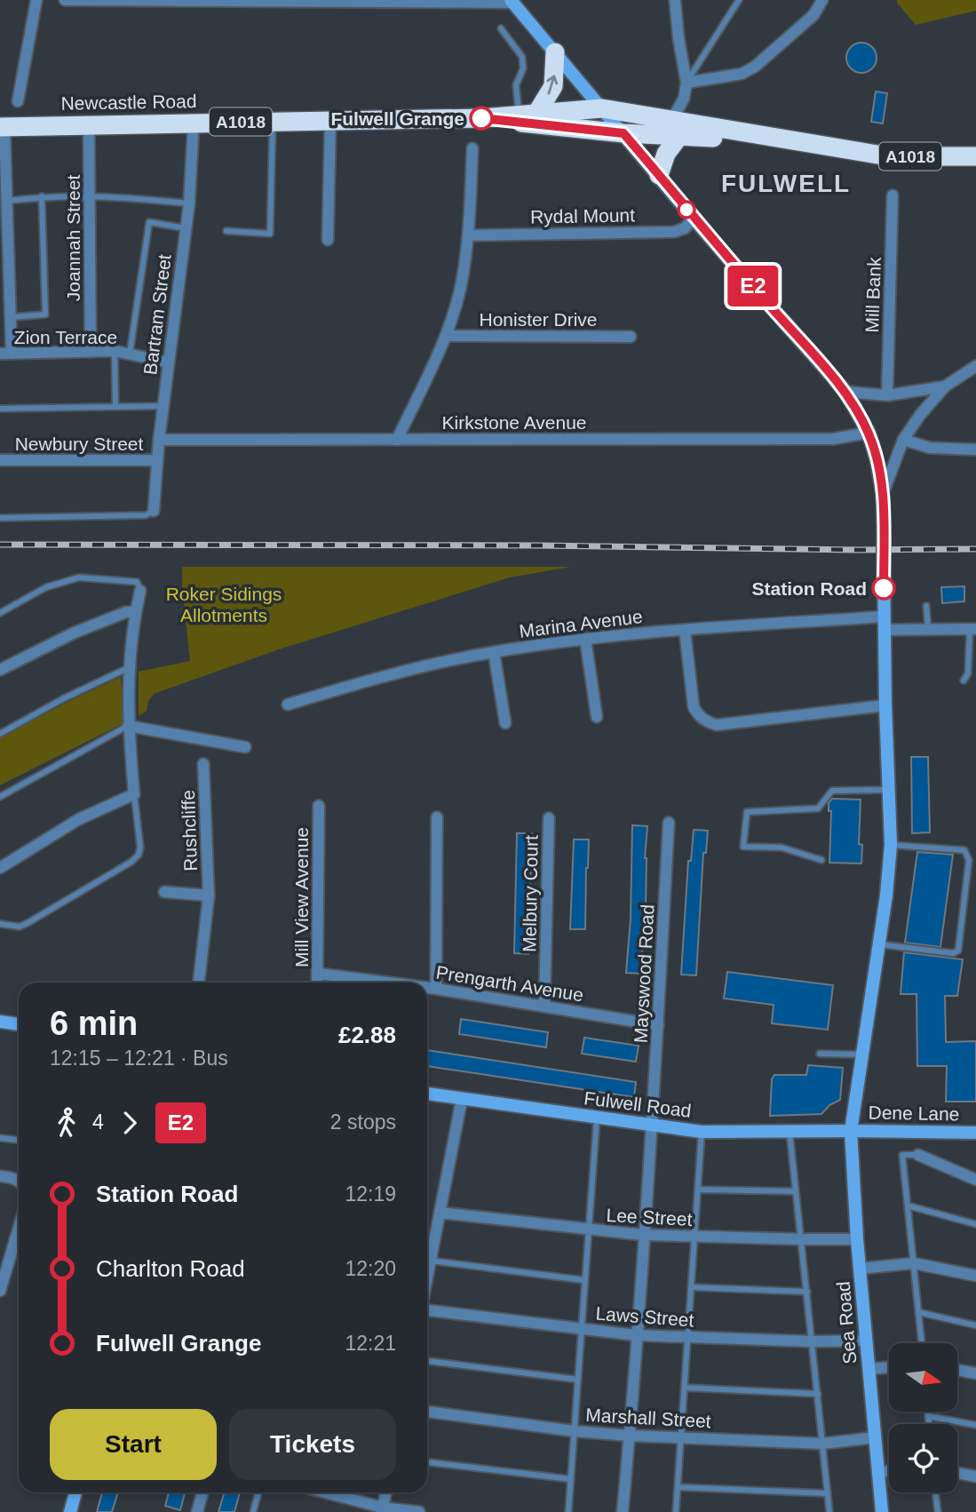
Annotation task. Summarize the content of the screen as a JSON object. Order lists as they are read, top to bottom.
{
  "streets": {
    "highway": ["Newcastle Road", "A1018"],
    "main road": ["Fulwell Road", "Dene Lane", "Sea Road"],
    "street": [
      "Rydal Mount",
      "Joannah Street",
      "Mill Bank",
      "Bartram Street",
      "Honister Drive",
      "Zion Terrace",
      "Kirkstone Avenue",
      "Newbury Street",
      "Marina Avenue",
      "Rushcliffe",
      "Melbury Court",
      "Mill View Avenue",
      "Mayswood Road",
      "Prengarth Avenue",
      "Lee Street",
      "Laws Street",
      "Marshall Street"
    ]
  },
  "crossings": [
    ["Newcastle Road", "A1018"],
    ["Newcastle Road", "Joannah Street"],
    ["Newcastle Road", "Bartram Street"],
    ["Joannah Street", "Zion Terrace"],
    ["Bartram Street", "Zion Terrace"],
    ["Bartram Street", "Kirkstone Avenue"],
    ["Bartram Street", "Newbury Street"],
    ["Melbury Court", "Prengarth Avenue"],
    ["Mill View Avenue", "Prengarth Avenue"],
    ["Mayswood Road", "Prengarth Avenue"],
    ["Mayswood Road", "Fulwell Road"],
    ["Mayswood Road", "Lee Street"],
    ["Mayswood Road", "Laws Street"],
    ["Mayswood Road", "Marshall Street"],
    ["Fulwell Road", "Dene Lane"],
    ["Fulwell Road", "Sea Road"],
    ["Dene Lane", "Sea Road"],
    ["Lee Street", "Sea Road"],
    ["Laws Street", "Sea Road"],
    ["Sea Road", "Marshall Street"]
  ],
  "districts": ["FULWELL"],
  "parks": ["Roker Sidings Allotments"],
  "places": ["Fulwell Grange", "Station Road"],
  "lines": ["bus line E2"],
  "north": "right",
  "page": {
    "on_map": "E2",
    "heading": ["6 min", "12:15 – 12:21 · Bus", "£2.88"],
    "legs": ["4", "E2", "2 stops"],
    "list": [
      {
        "name": "Station Road",
        "value": "12:19"
      },
      {
        "name": "Charlton Road",
        "value": "12:20"
      },
      {
        "name": "Fulwell Grange",
        "value": "12:21"
      }
    ],
    "buttons": ["Start", "Tickets"]
  }
}
